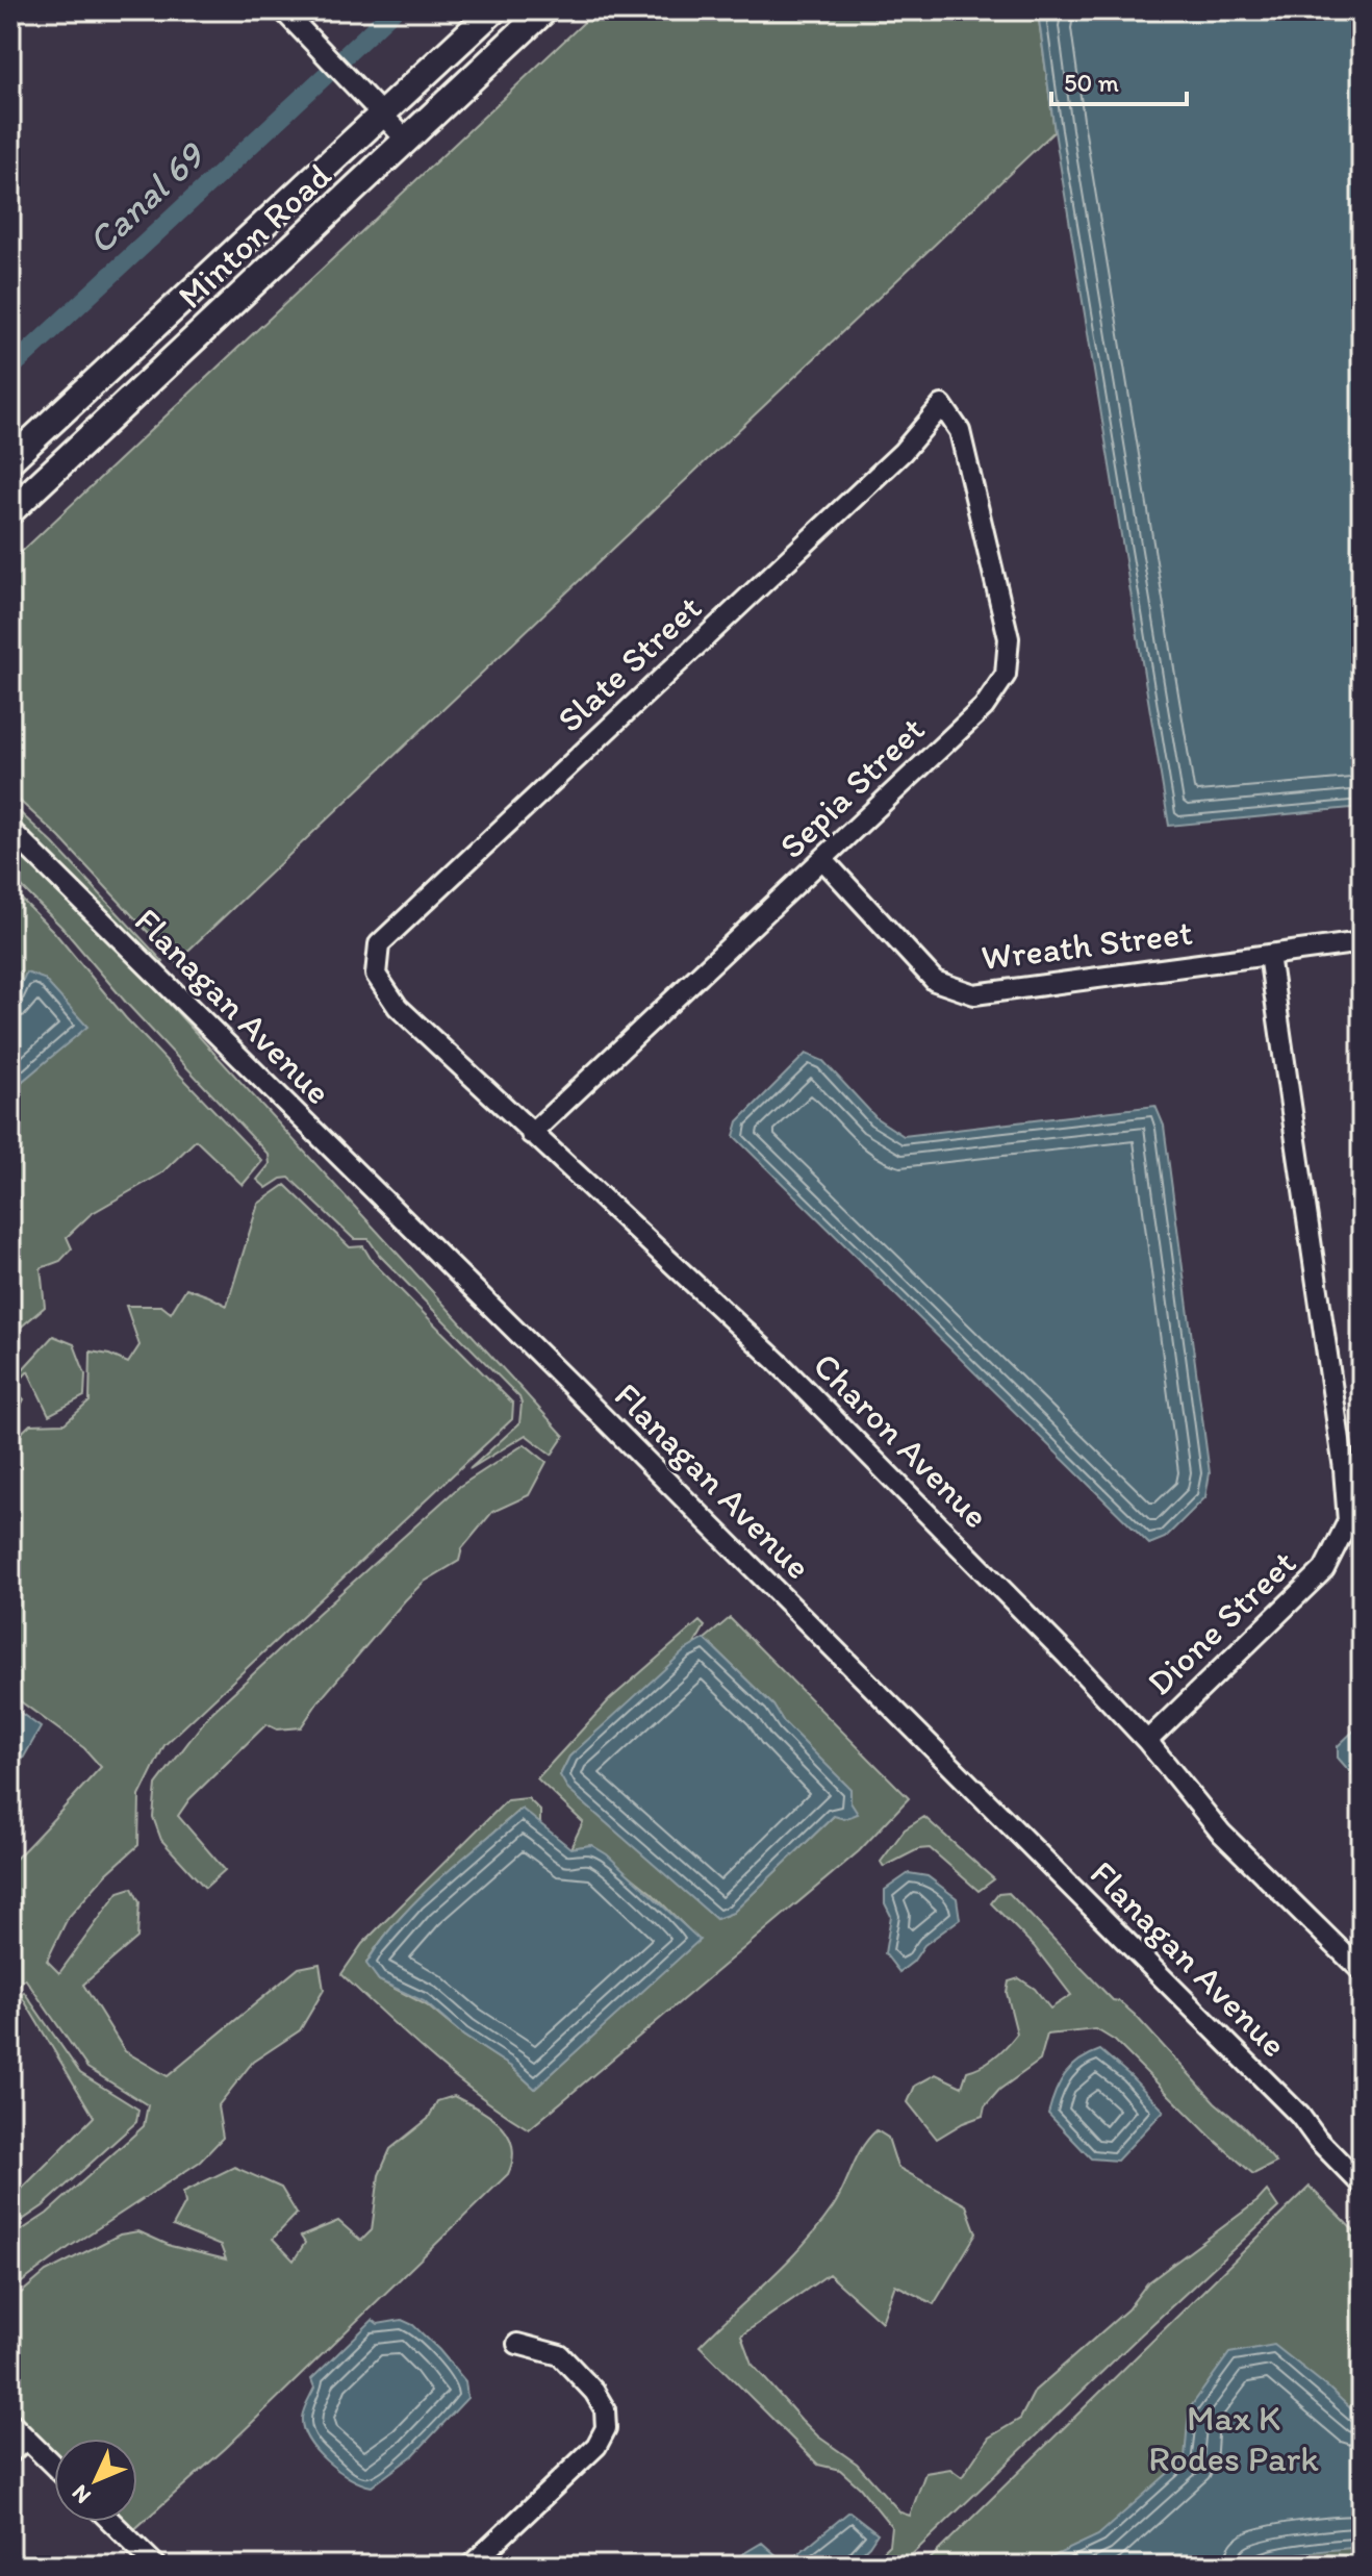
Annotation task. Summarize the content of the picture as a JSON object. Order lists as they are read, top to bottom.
{
  "streets": {
    "main road": ["Minton Road"],
    "street": [
      "Slate Street",
      "Sepia Street",
      "Wreath Street",
      "Flanagan Avenue",
      "Charon Avenue",
      "Dione Street"
    ]
  },
  "crossings": [
    ["Slate Street", "Sepia Street"],
    ["Slate Street", "Charon Avenue"],
    ["Sepia Street", "Wreath Street"],
    ["Sepia Street", "Charon Avenue"],
    ["Wreath Street", "Dione Street"],
    ["Charon Avenue", "Dione Street"]
  ],
  "water": ["Canal 69"],
  "parks": ["Max K Rodes Park"],
  "scale_bar": "50 m",
  "north": "bottom left"
}
